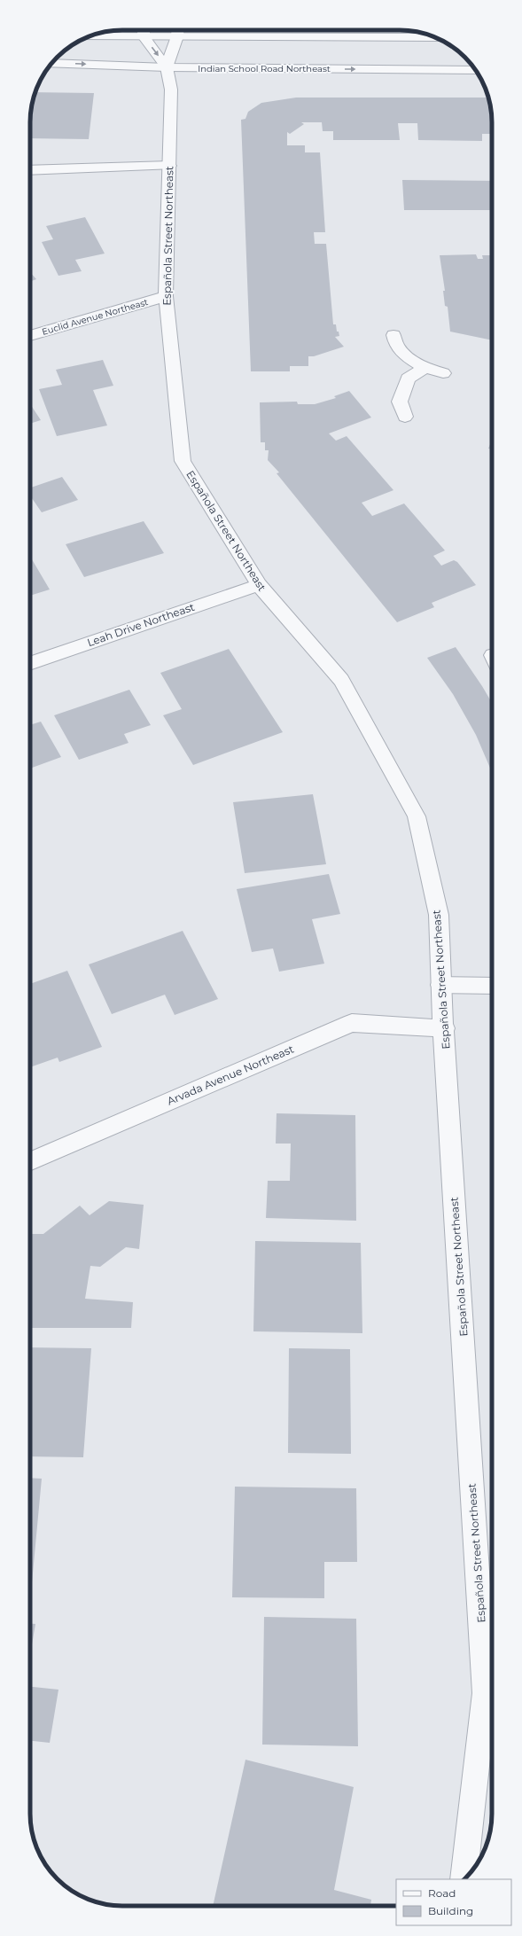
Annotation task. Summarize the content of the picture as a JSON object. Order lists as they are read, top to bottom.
{
  "streets": {
    "street": [
      "Indian School Road Northeast",
      "Española Street Northeast",
      "Euclid Avenue Northeast",
      "Leah Drive Northeast",
      "Arvada Avenue Northeast"
    ]
  },
  "crossings": [
    ["Indian School Road Northeast", "Española Street Northeast"],
    ["Española Street Northeast", "Euclid Avenue Northeast"],
    ["Española Street Northeast", "Leah Drive Northeast"],
    ["Española Street Northeast", "Arvada Avenue Northeast"]
  ],
  "legend": ["Road", "Building"]
}
